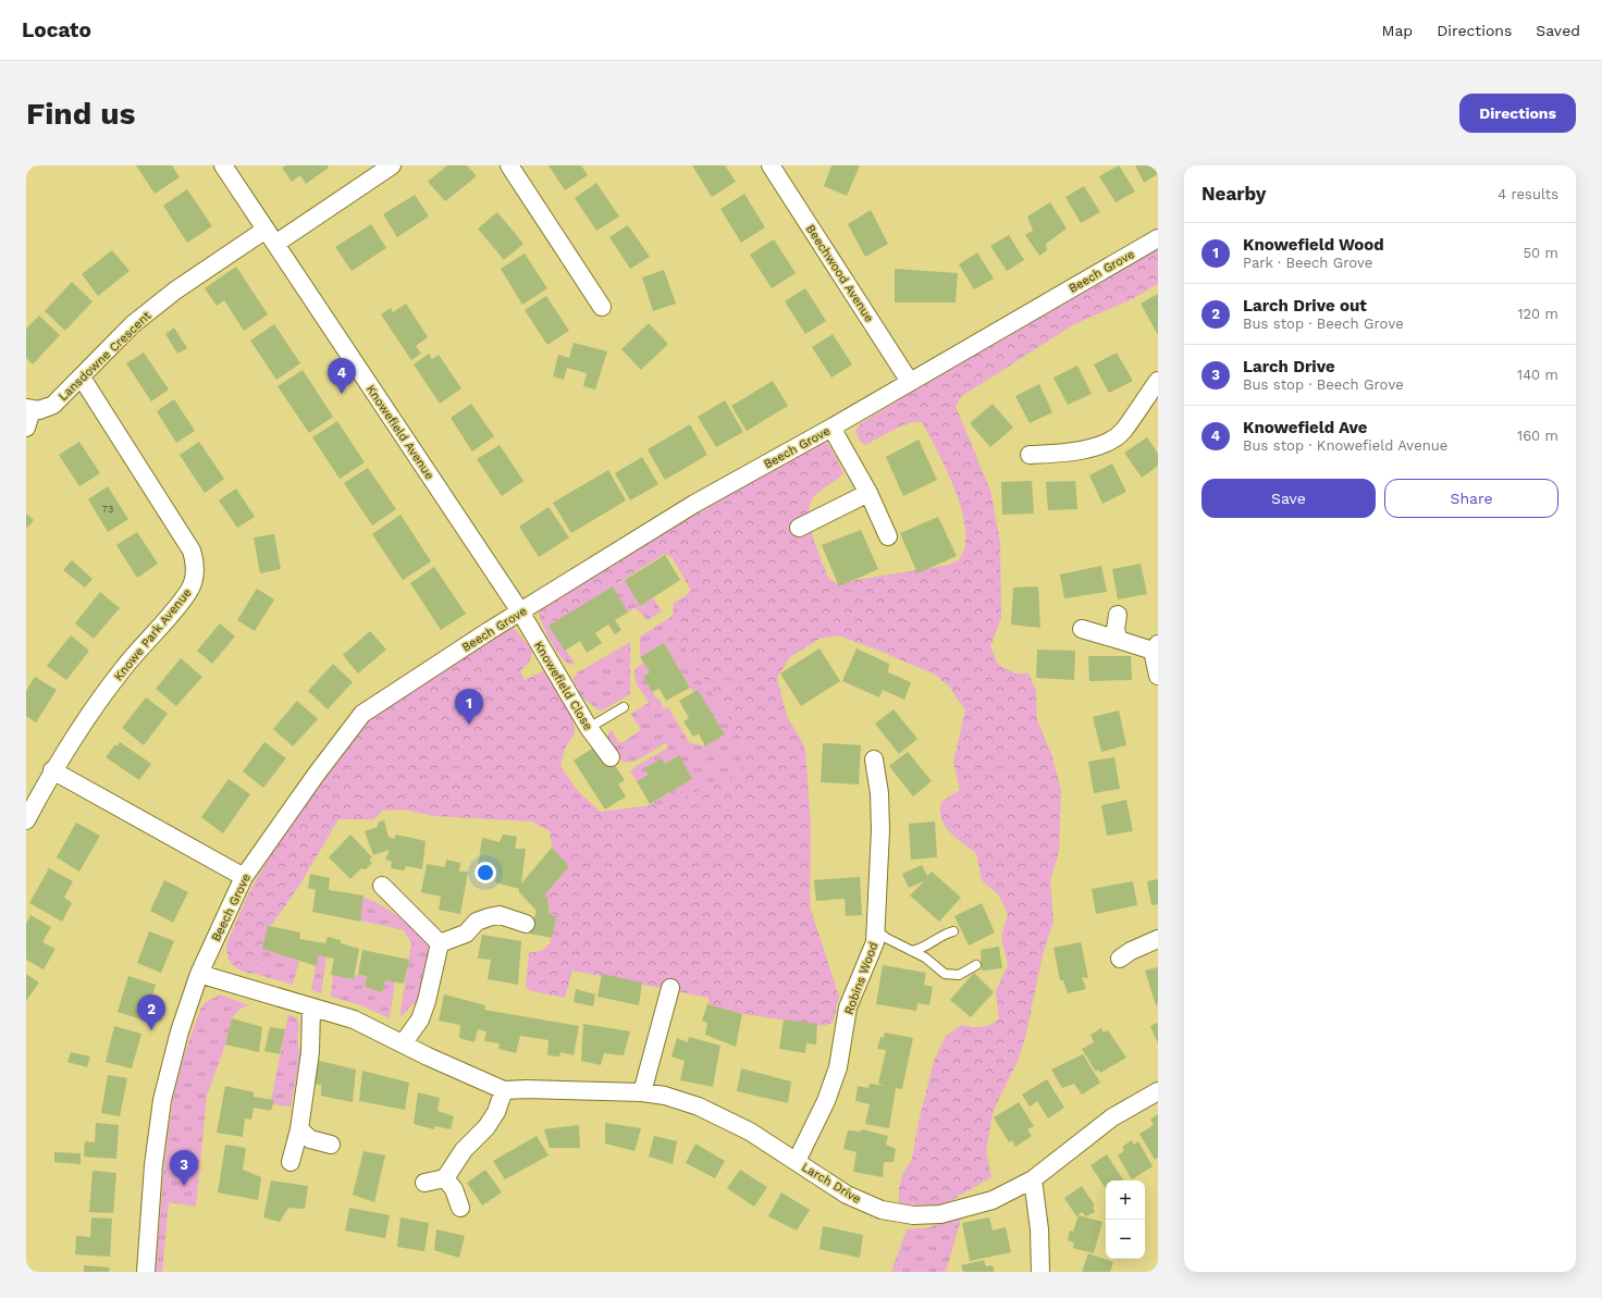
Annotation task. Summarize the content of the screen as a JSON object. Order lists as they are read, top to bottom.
{
  "streets": {
    "street": [
      "Beech Grove",
      "Beechwood Avenue",
      "Lansdowne Crescent",
      "Knowefield Avenue",
      "Knowe Park Avenue",
      "Knowefield Close",
      "Robins Wood",
      "Larch Drive"
    ]
  },
  "crossings": [
    ["Beech Grove", "Beechwood Avenue"],
    ["Beech Grove", "Knowefield Avenue"],
    ["Beech Grove", "Knowefield Close"],
    ["Beech Grove", "Larch Drive"],
    ["Lansdowne Crescent", "Knowefield Avenue"],
    ["Lansdowne Crescent", "Knowe Park Avenue"],
    ["Knowefield Avenue", "Knowefield Close"],
    ["Robins Wood", "Larch Drive"]
  ],
  "house_numbers": ["73"],
  "page": {
    "header": "Locato",
    "nav": ["Map", "Directions", "Saved"],
    "buttons": [
      "Directions",
      ["Save", "Share"]
    ],
    "title": "Find us",
    "heading": ["Nearby", "4 results"],
    "list": [
      {
        "mark": "1",
        "name": "Knowefield Wood",
        "note": "Park · Beech Grove",
        "value": "50 m"
      },
      {
        "mark": "2",
        "name": "Larch Drive out",
        "note": "Bus stop · Beech Grove",
        "value": "120 m"
      },
      {
        "mark": "3",
        "name": "Larch Drive",
        "note": "Bus stop · Beech Grove",
        "value": "140 m"
      },
      {
        "mark": "4",
        "name": "Knowefield Ave",
        "note": "Bus stop · Knowefield Avenue",
        "value": "160 m"
      }
    ],
    "pins": [
      "4",
      "1",
      "2",
      "3"
    ],
    "map_buttons": ["+", "−"]
  }
}
